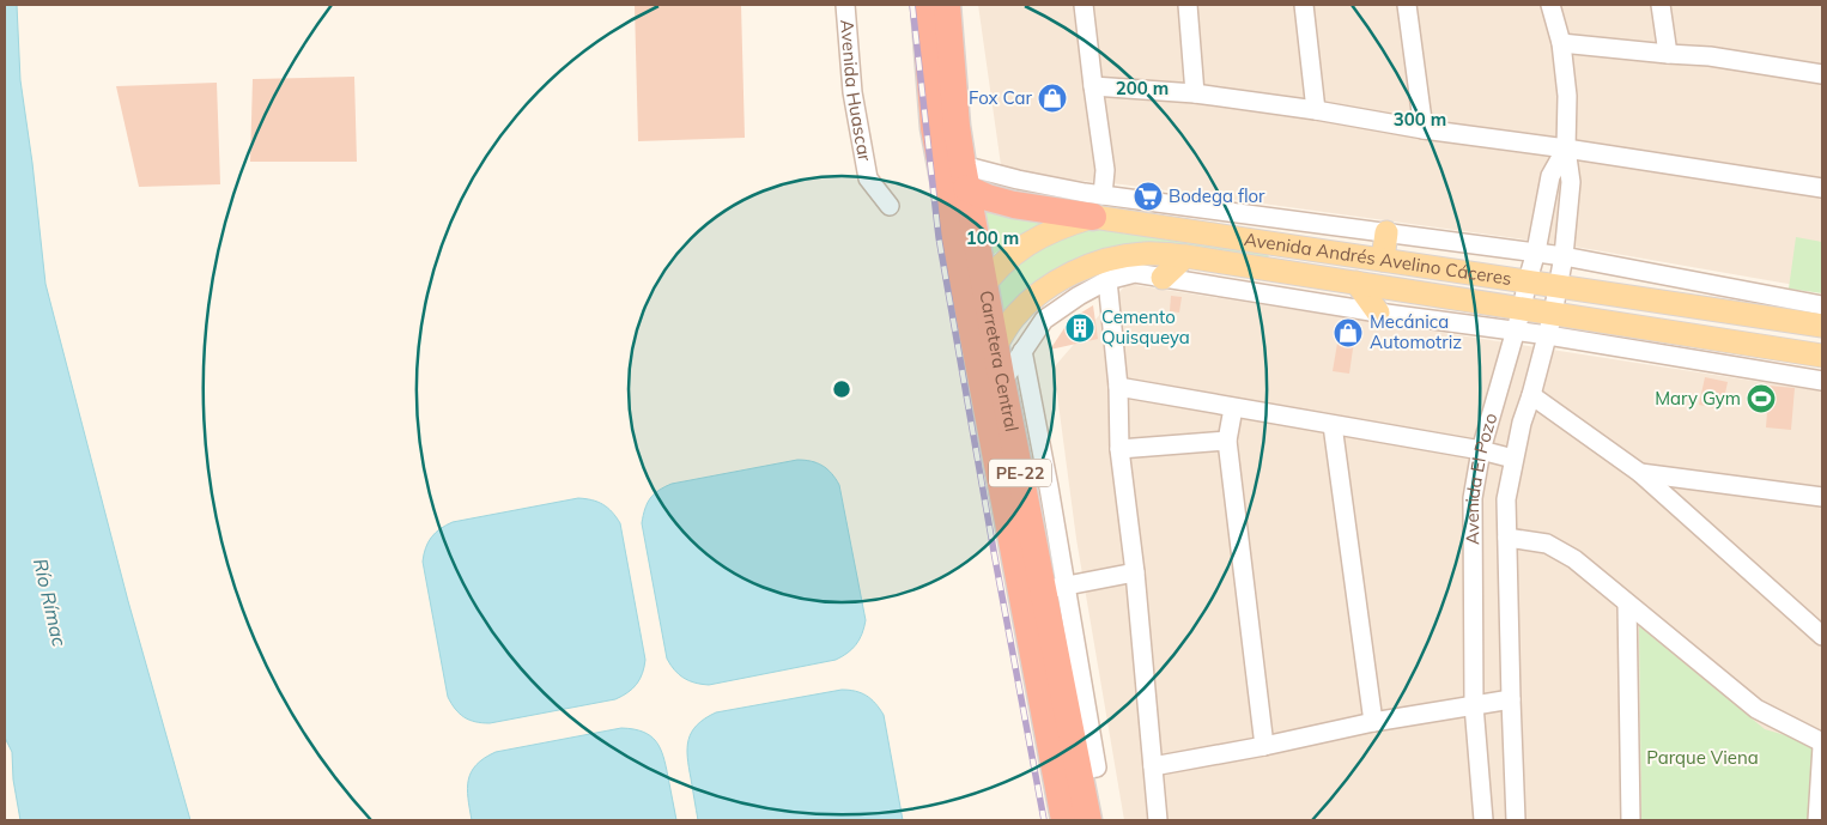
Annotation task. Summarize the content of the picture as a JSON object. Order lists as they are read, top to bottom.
{
  "streets": {
    "highway": ["Carretera Central", "PE-22"],
    "main road": ["Avenida Andrés Avelino Cáceres"],
    "street": ["Avenida Huascar", "Avenida El Pozo"]
  },
  "crossings": [
    ["Avenida Andrés Avelino Cáceres", "Carretera Central"],
    ["Avenida Andrés Avelino Cáceres", "Avenida El Pozo"]
  ],
  "water": ["Río Rímac"],
  "parks": ["Parque Viena"],
  "places": {
    "shop": ["Fox Car", "Mecánica Automotriz"],
    "supermarket": ["Bodega flor"],
    "building": ["Cemento Quisqueya"],
    "sports": ["Mary Gym"]
  },
  "rings": ["200 m", "300 m", "100 m"]
}
